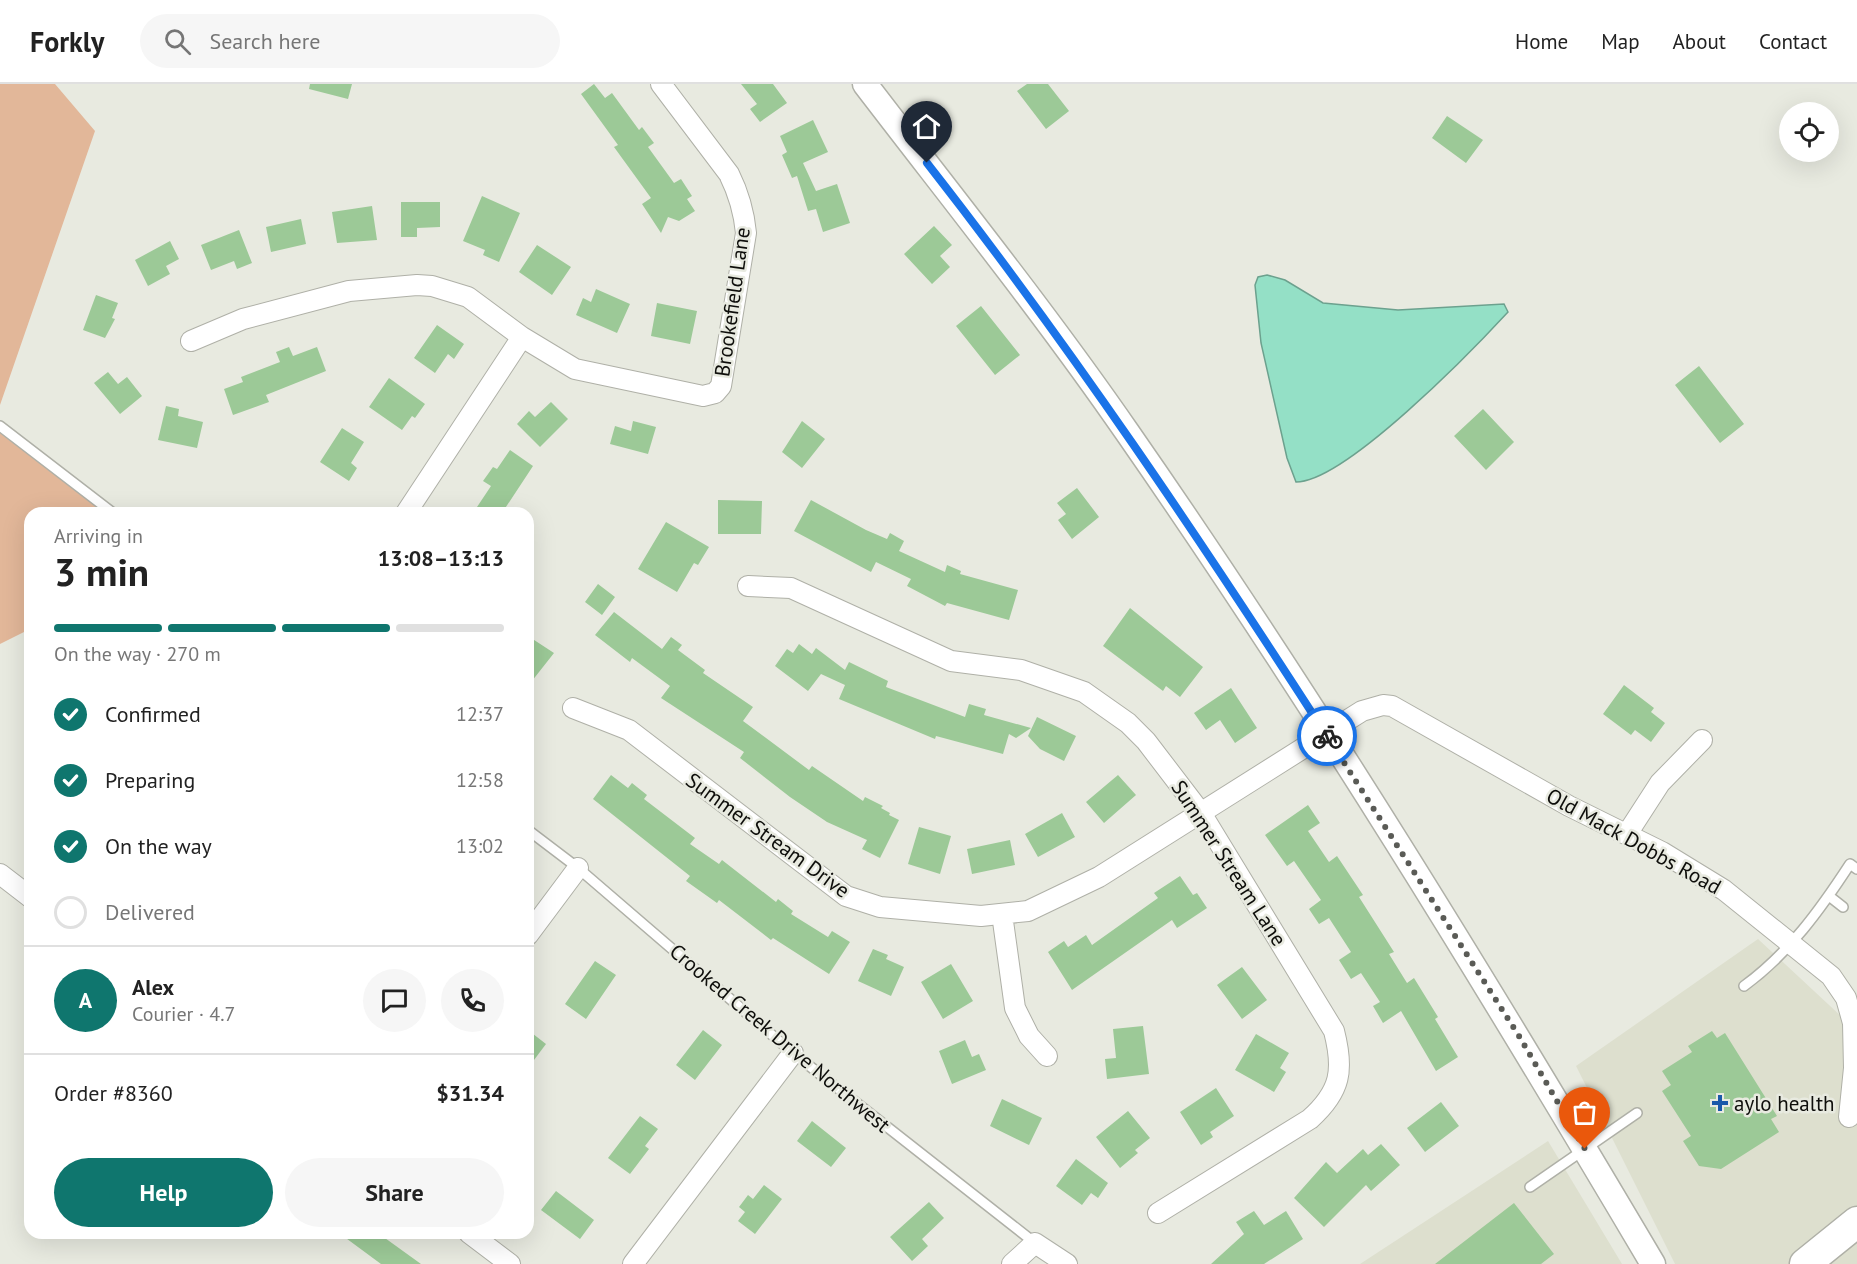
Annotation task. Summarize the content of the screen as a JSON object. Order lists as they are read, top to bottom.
{
  "streets": {
    "street": [
      "Brookefield Lane",
      "Summer Stream Drive",
      "Old Mack Dobbs Road",
      "Summer Stream Lane"
    ],
    "lane": ["Crooked Creek Drive Northwest"]
  },
  "crossings": [
    ["Summer Stream Drive", "Old Mack Dobbs Road"],
    ["Summer Stream Drive", "Summer Stream Lane"]
  ],
  "places": {
    "health": ["aylo health"]
  },
  "page": {
    "header": "Forkly",
    "search": "Search here",
    "nav": [
      "Home",
      "Map",
      "About",
      "Contact"
    ],
    "heading": ["3 min", "Arriving in", "13:08–13:13"],
    "panel": [
      "Alex",
      "Courier · 4.7",
      "Order #8360",
      "$31.34"
    ],
    "bar": "On the way · 270 m",
    "list": [
      ["Confirmed", "12:37"],
      ["Preparing", "12:58"],
      ["On the way", "13:02"],
      "Delivered"
    ],
    "round": "A",
    "buttons": ["Help", "Share"]
  }
}
